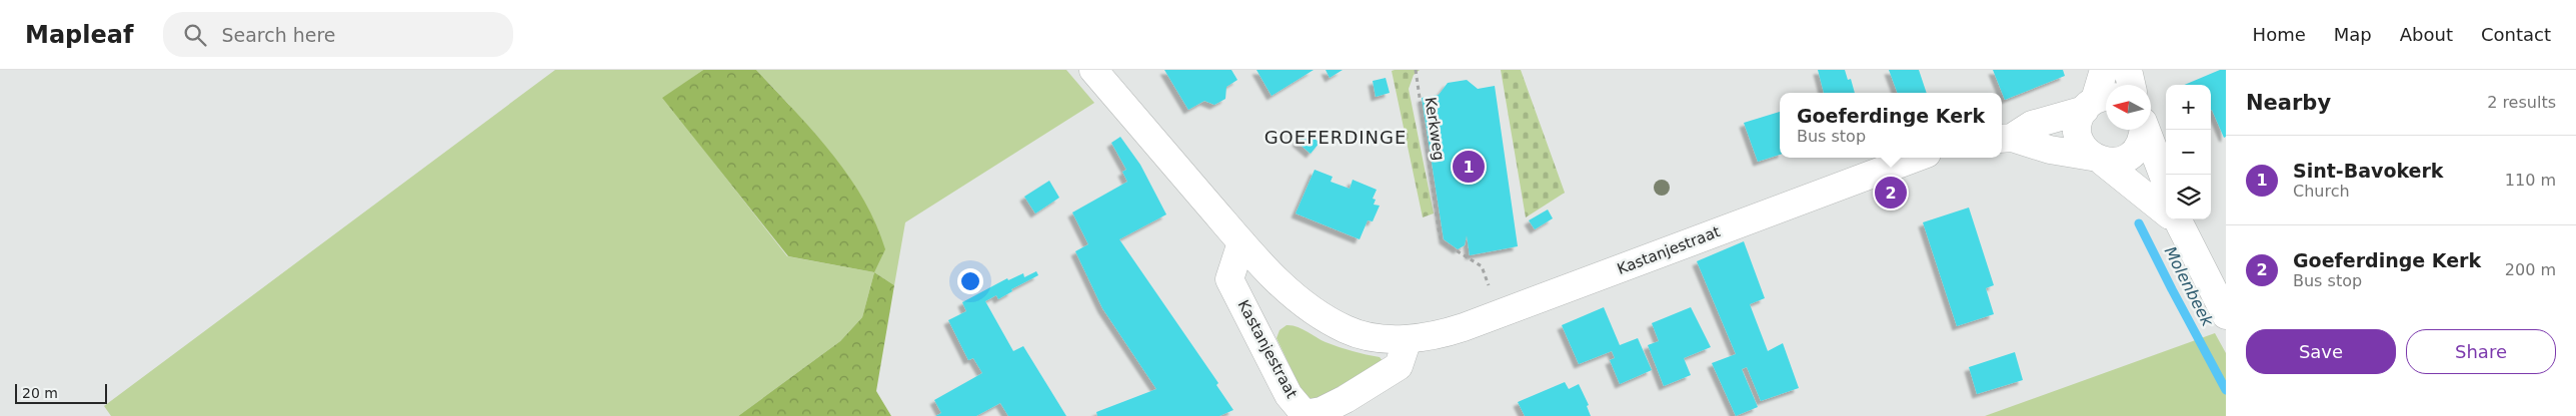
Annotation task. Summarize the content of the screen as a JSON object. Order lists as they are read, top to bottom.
{
  "streets": {
    "street": ["Kastanjestraat"],
    "path": ["Kerkweg"]
  },
  "crossings": [
    ["Kerkweg", "Kastanjestraat"]
  ],
  "districts": ["GOEFERDINGE"],
  "water": ["Molenbeek"],
  "scale_bar": "20 m",
  "north": "left",
  "page": {
    "header": "Mapleaf",
    "search": "Search here",
    "nav": [
      "Home",
      "Map",
      "About",
      "Contact"
    ],
    "heading": ["Nearby", "2 results"],
    "map_buttons": ["+", "−"],
    "popup": ["Goeferdinge Kerk", "Bus stop"],
    "list": [
      {
        "mark": "1",
        "name": "Sint-Bavokerk",
        "note": "Church",
        "value": "110 m"
      },
      {
        "mark": "2",
        "name": "Goeferdinge Kerk",
        "note": "Bus stop",
        "value": "200 m"
      }
    ],
    "pins": ["1", "2"],
    "buttons": ["Save", "Share"],
    "scale": "20 m"
  }
}
